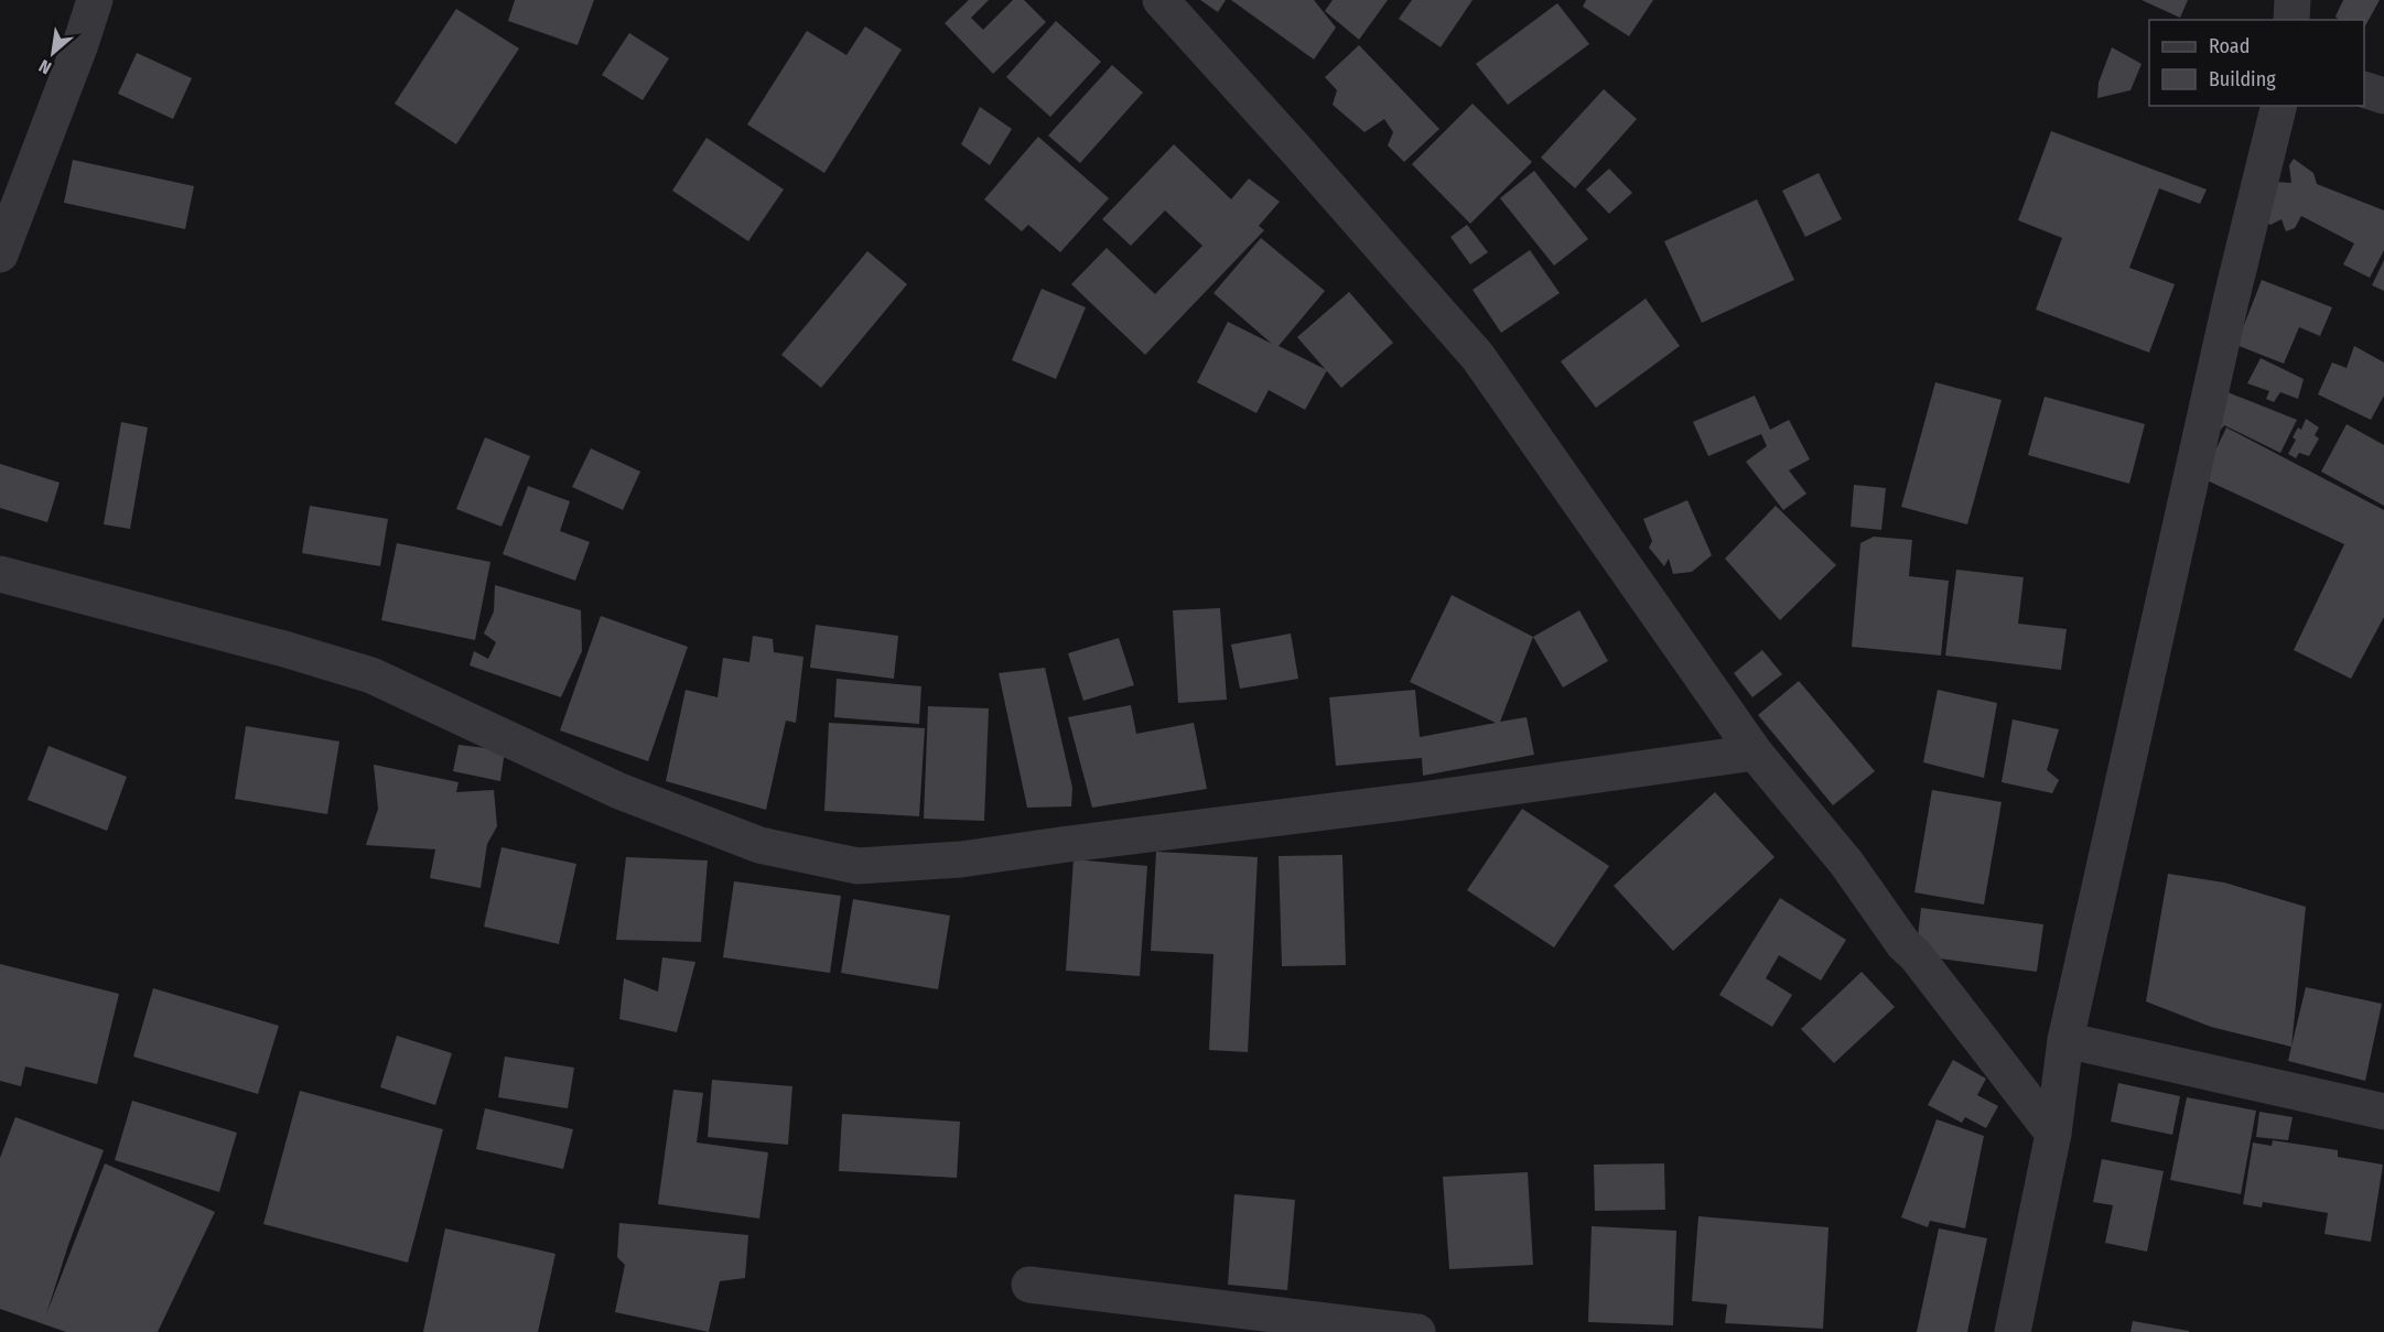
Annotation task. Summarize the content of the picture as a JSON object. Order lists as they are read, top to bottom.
{
  "legend": ["Road", "Building"],
  "north": "bottom left"
}
